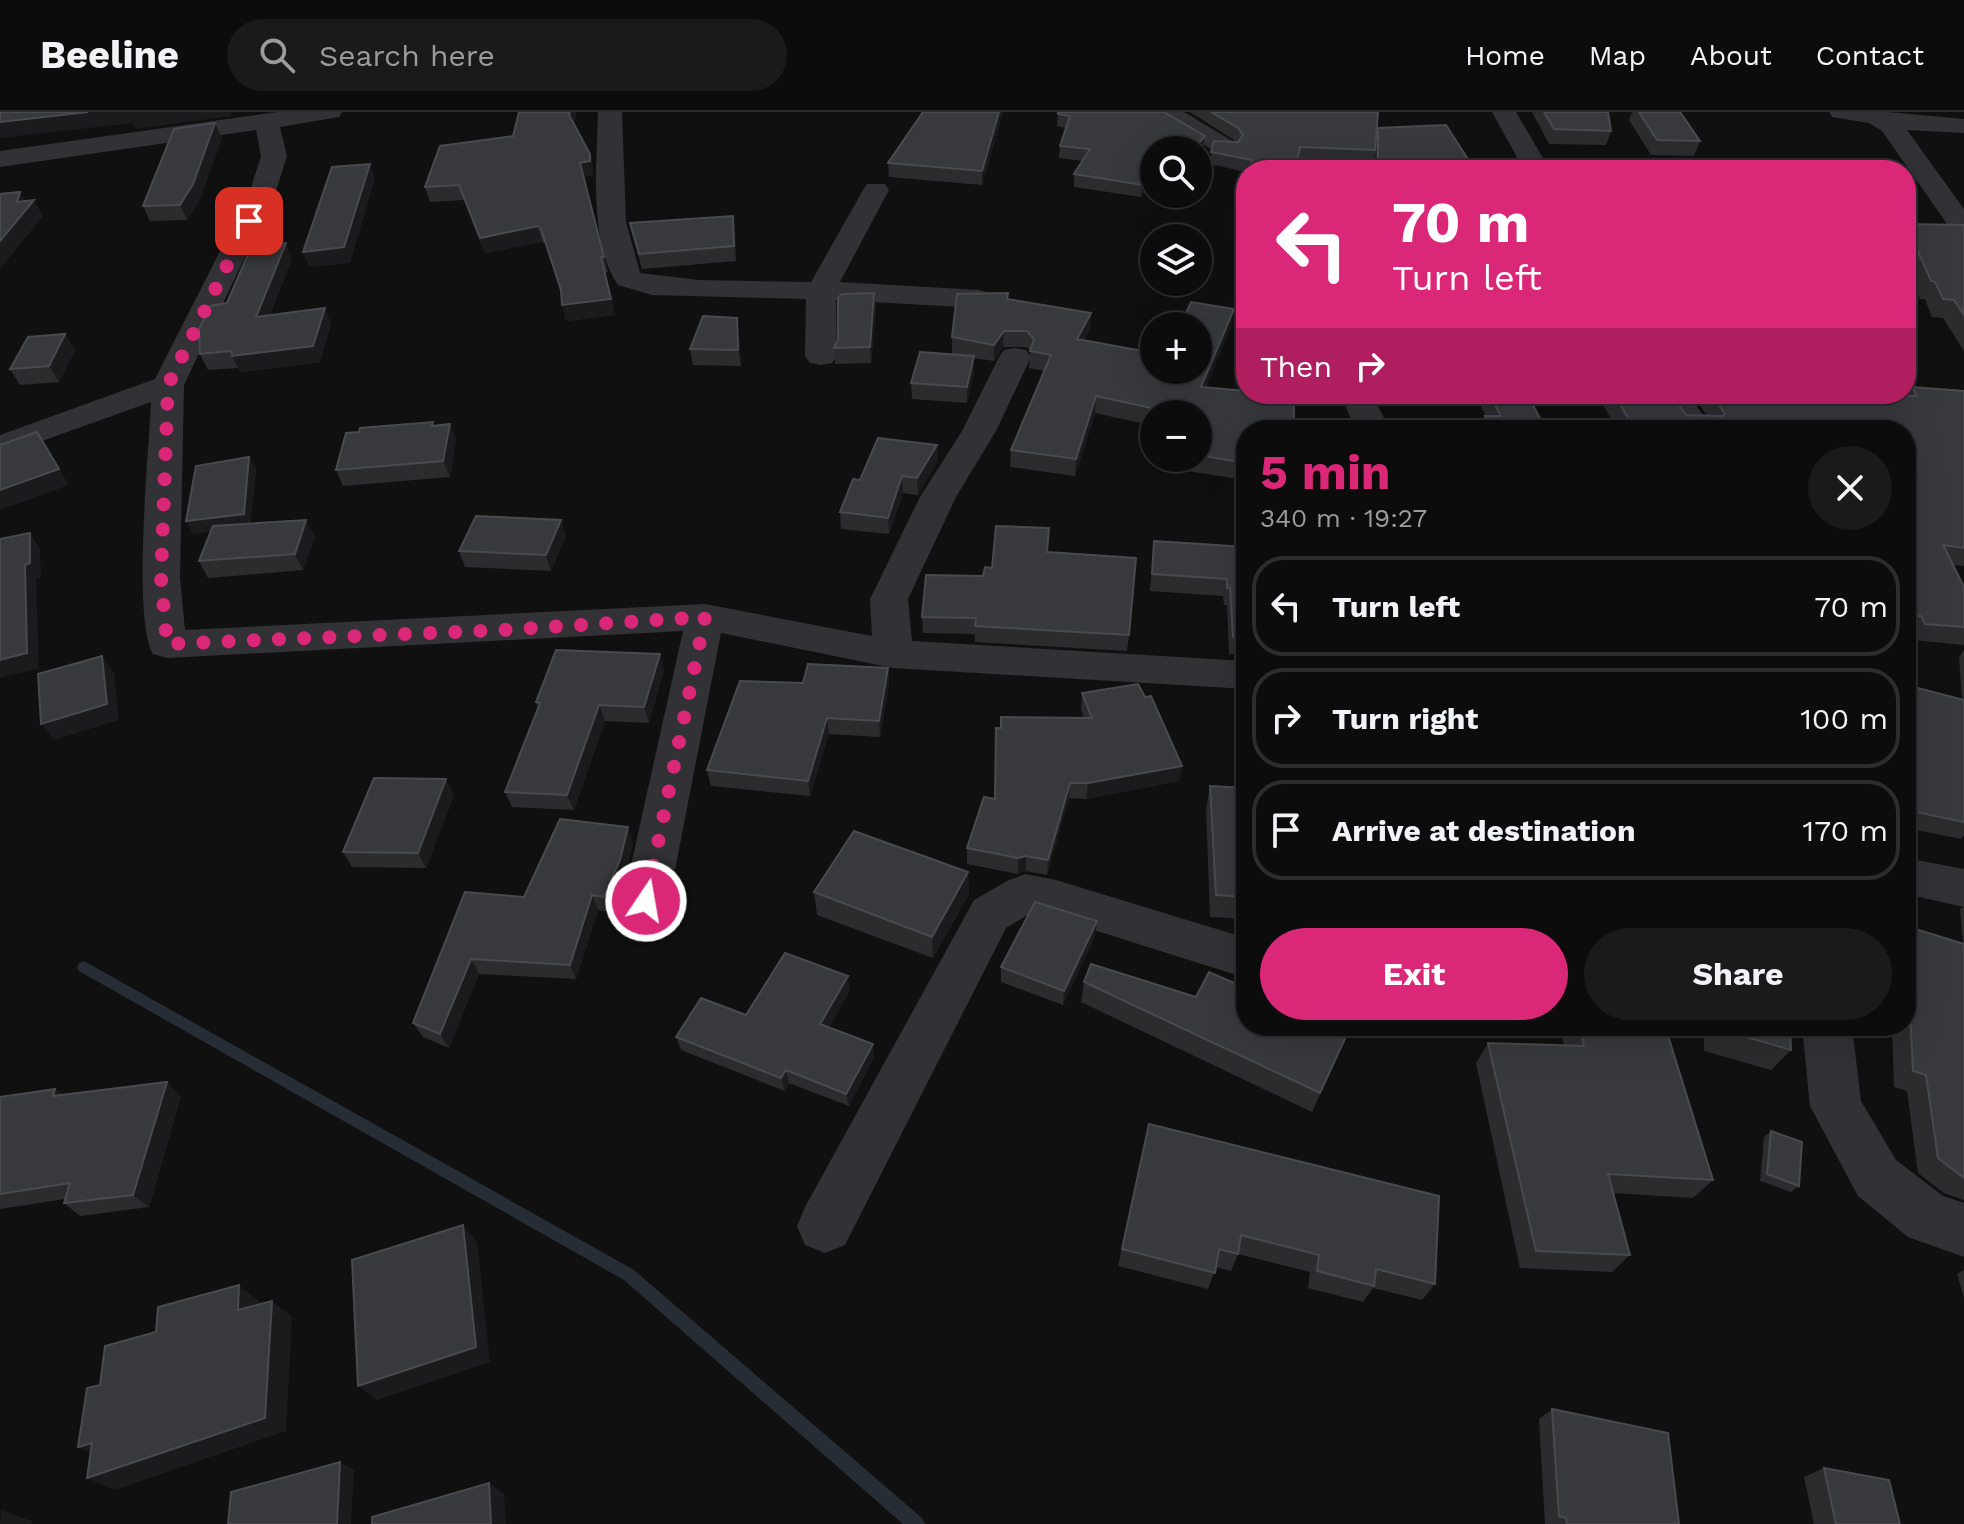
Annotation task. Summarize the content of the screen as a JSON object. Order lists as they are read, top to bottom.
{
  "page": {
    "header": "Beeline",
    "search": "Search here",
    "nav": [
      "Home",
      "Map",
      "About",
      "Contact"
    ],
    "map_buttons": ["+", "−"],
    "turn": ["70 m", "Turn left"],
    "then": "Then",
    "heading": ["5 min", "340 m · 19:27"],
    "list": [
      {
        "name": "Turn left",
        "value": "70 m"
      },
      {
        "name": "Turn right",
        "value": "100 m"
      },
      {
        "name": "Arrive at destination",
        "value": "170 m"
      }
    ],
    "buttons": ["Exit", "Share"]
  }
}
